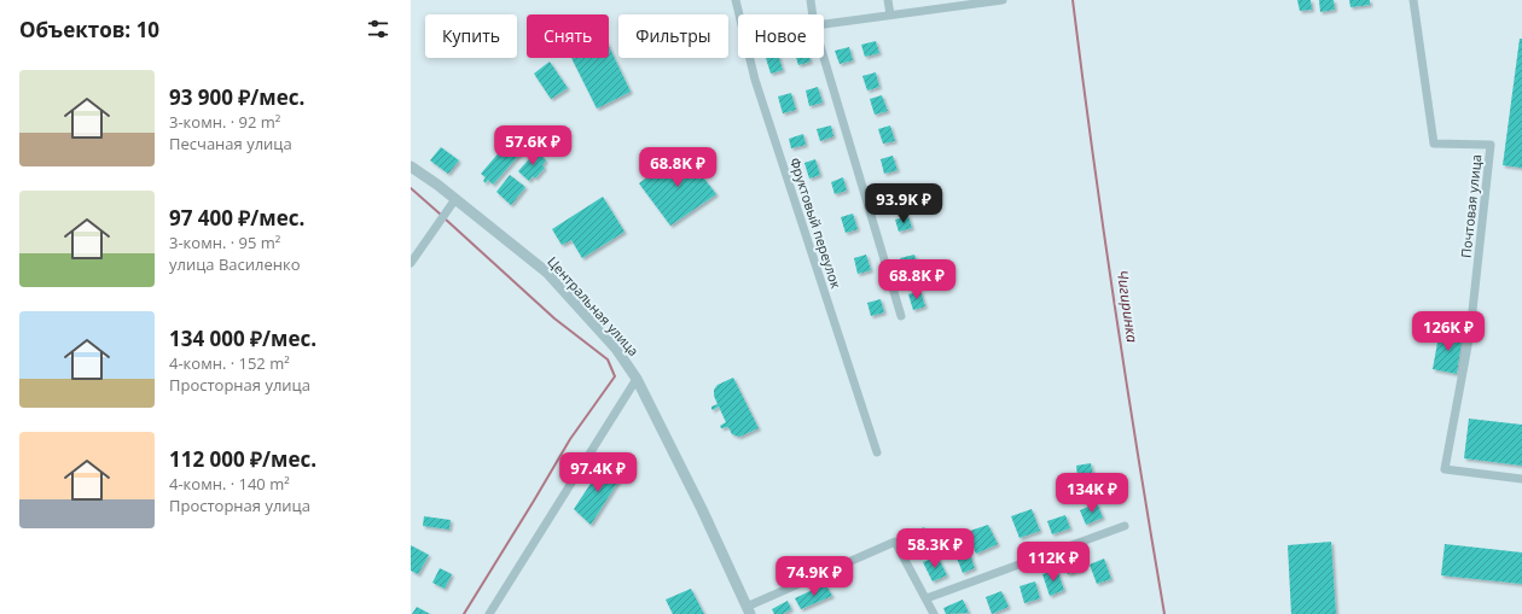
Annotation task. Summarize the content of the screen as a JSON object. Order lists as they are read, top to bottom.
{
  "streets": {
    "street": ["Почтовая улица", "Фруктовый переулок", "Центральная улица"]
  },
  "water": ["Чигиринка"],
  "page": {
    "heading": "Объектов: 10",
    "chip": [
      "Купить",
      "Снять",
      "Фильтры",
      "Новое"
    ],
    "list": [
      {
        "name": "93 900 ₽/мес.",
        "note": "3-комн. · 92 m² · Песчаная улица"
      },
      {
        "name": "97 400 ₽/мес.",
        "note": "3-комн. · 95 m² · улица Василенко"
      },
      {
        "name": "134 000 ₽/мес.",
        "note": "4-комн. · 152 m² · Просторная улица"
      },
      {
        "name": "112 000 ₽/мес.",
        "note": "4-комн. · 140 m² · Просторная улица"
      }
    ],
    "price": [
      "57.6K ₽",
      "68.8K ₽",
      "93.9K ₽",
      "68.8K ₽",
      "126K ₽",
      "97.4K ₽",
      "134K ₽",
      "58.3K ₽",
      "112K ₽",
      "74.9K ₽"
    ]
  }
}
